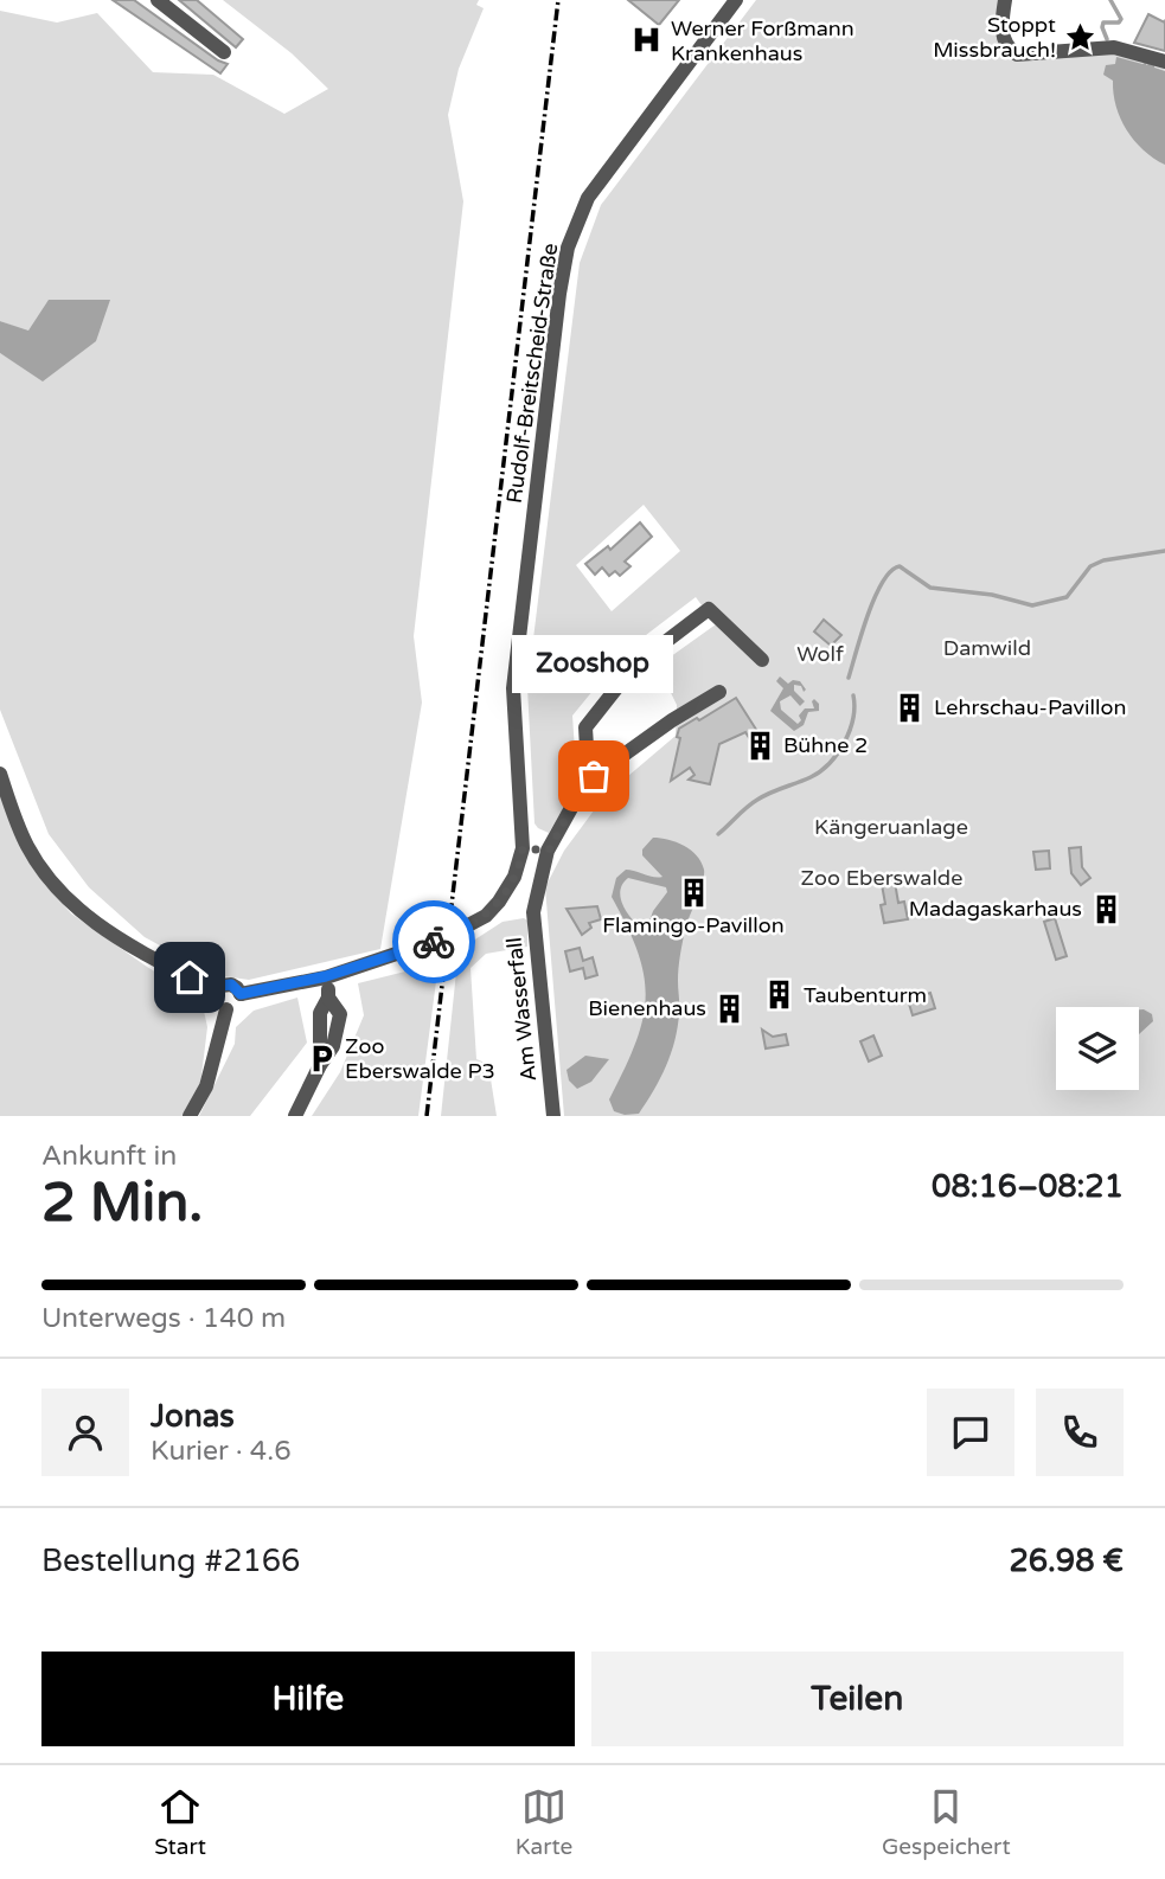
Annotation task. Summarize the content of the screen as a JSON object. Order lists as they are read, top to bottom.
{
  "streets": {
    "street": ["Rudolf-Breitscheid-Straße", "Am Wasserfall"]
  },
  "parks": [
    "Damwild",
    "Wolf",
    "Kängeruanlage",
    "Zoo Eberswalde"
  ],
  "places": {
    "place": ["Stoppt Missbrauch!"],
    "hospital": ["Werner Forßmann Krankenhaus"],
    "building": [
      "Lehrschau-Pavillon",
      "Bühne 2",
      "Flamingo-Pavillon",
      "Madagaskarhaus",
      "Taubenturm",
      "Bienenhaus"
    ],
    "other": ["Zooshop"],
    "parking": ["Zoo Eberswalde P3"]
  },
  "page": {
    "bubble": "Zooshop",
    "heading": ["2 Min.", "Ankunft in", "08:16–08:21"],
    "panel": [
      "Jonas",
      "Kurier · 4.6",
      "Bestellung #2166",
      "26.98 €"
    ],
    "bar": "Unterwegs · 140 m",
    "buttons": ["Hilfe", "Teilen"],
    "tabs": ["Start", "Karte", "Gespeichert"]
  }
}
